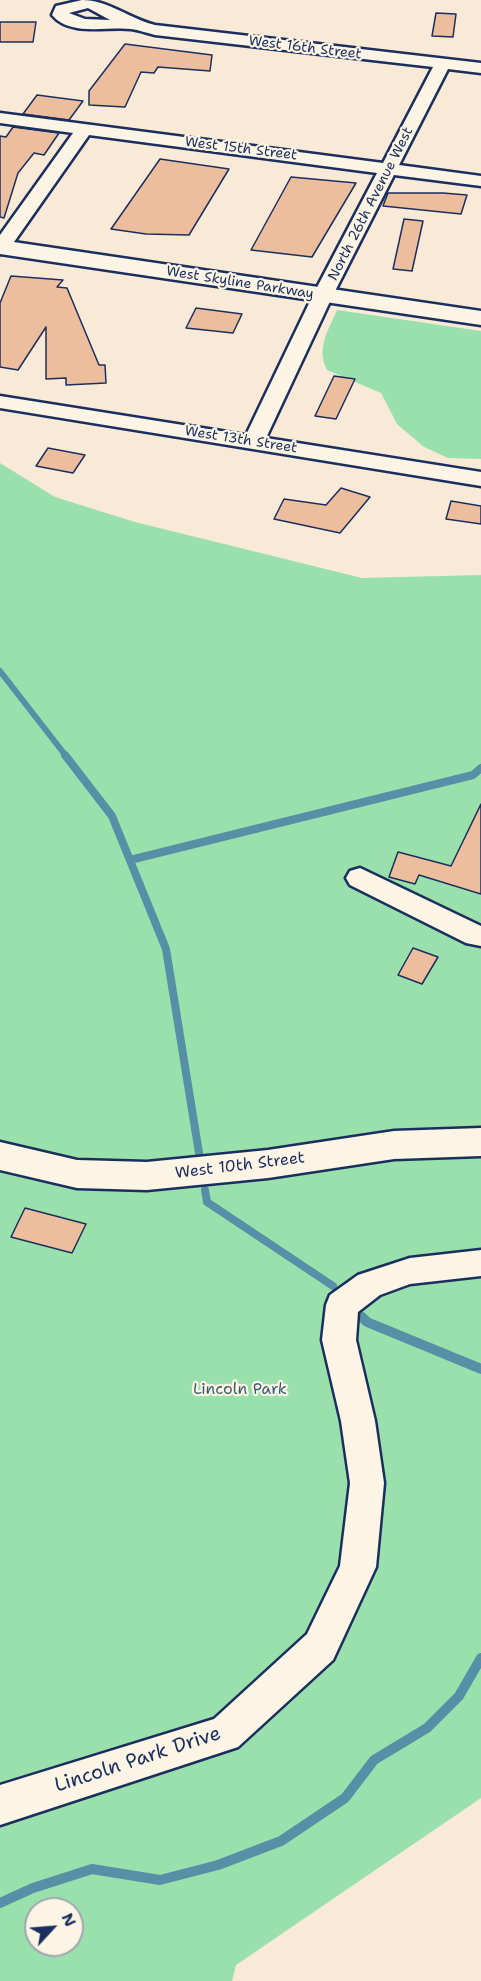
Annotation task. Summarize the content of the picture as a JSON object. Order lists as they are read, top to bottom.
{
  "streets": {
    "street": [
      "West 16th Street",
      "West 15th Street",
      "North 26th Avenue West",
      "West Skyline Parkway",
      "West 13th Street",
      "West 10th Street",
      "Lincoln Park Drive"
    ]
  },
  "crossings": [
    ["West 16th Street", "North 26th Avenue West"],
    ["West 15th Street", "North 26th Avenue West"],
    ["North 26th Avenue West", "West Skyline Parkway"],
    ["North 26th Avenue West", "West 13th Street"]
  ],
  "parks": ["Lincoln Park"],
  "north": "top right"
}
